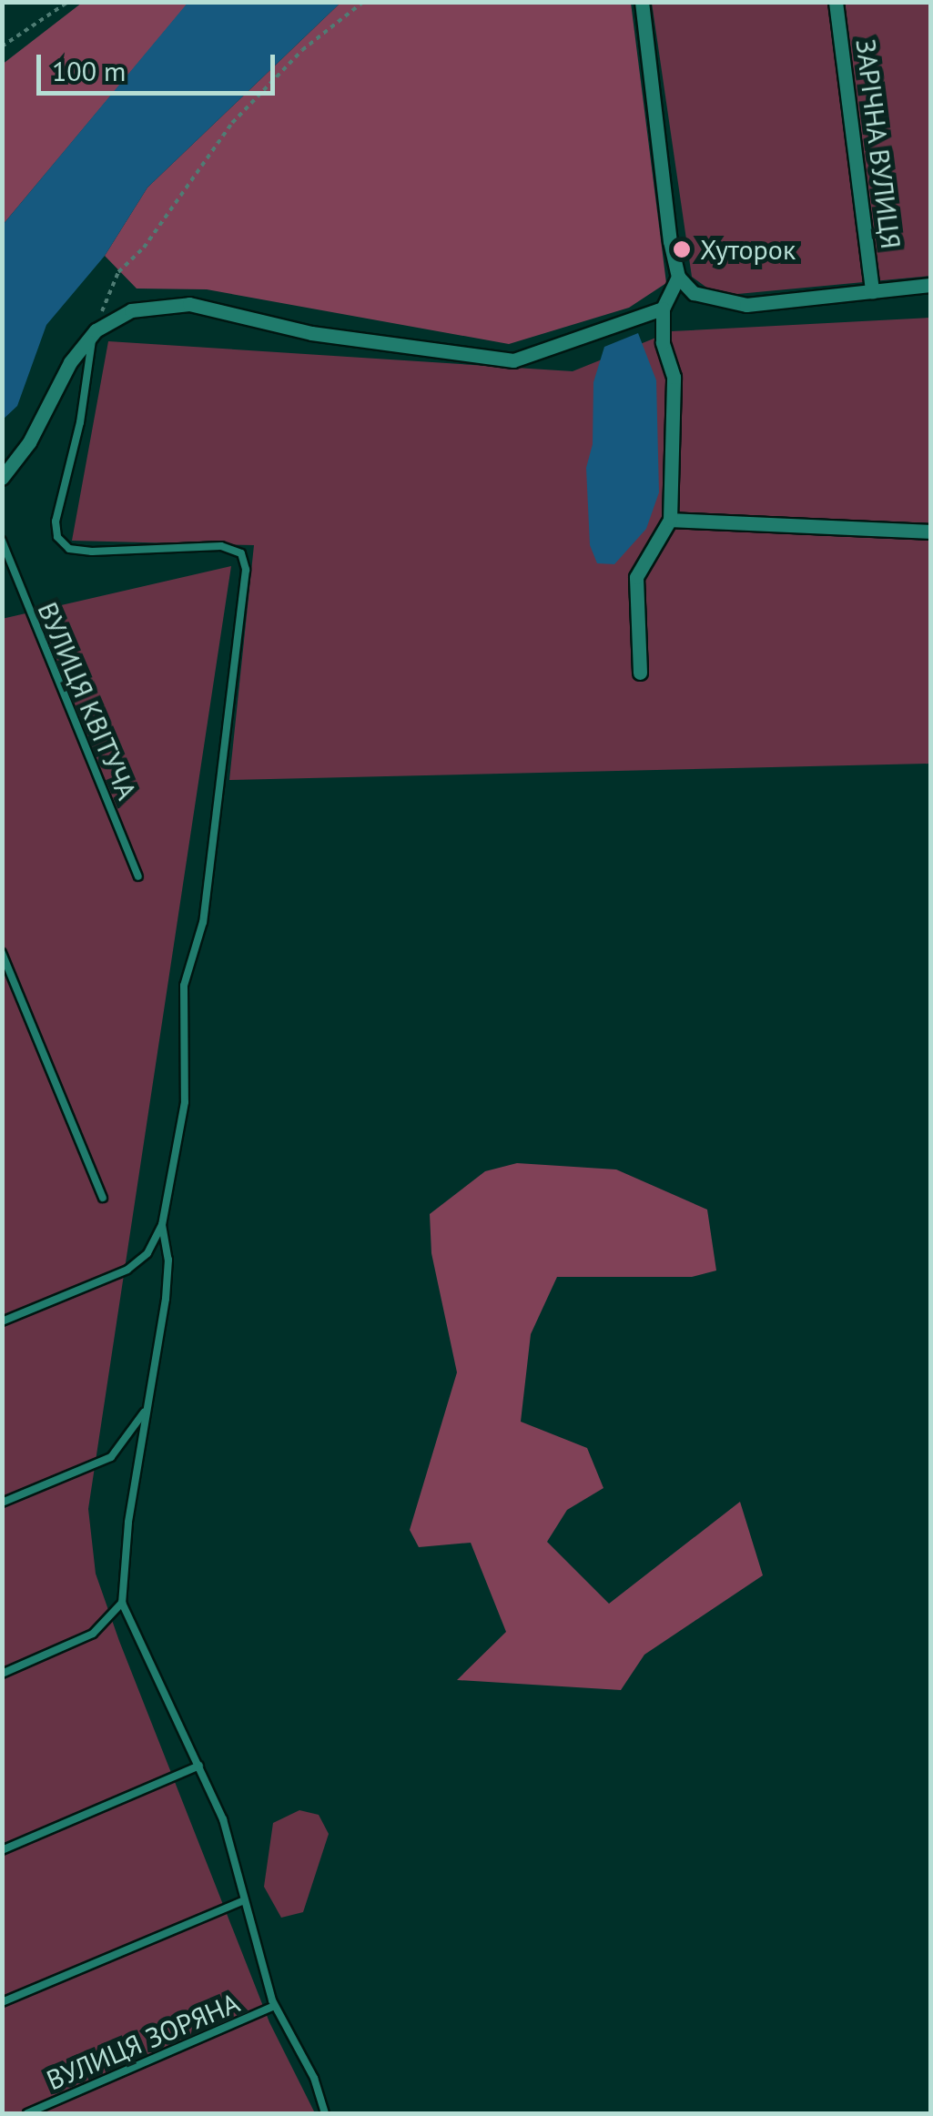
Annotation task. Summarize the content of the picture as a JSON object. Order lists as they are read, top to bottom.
{
  "streets": {
    "street": ["ЗАРІЧНА ВУЛИЦЯ"],
    "lane": ["ВУЛИЦЯ КВІТУЧА", "ВУЛИЦЯ ЗОРЯНА"]
  },
  "places": ["Хуторок"],
  "scale_bar": "100 m"
}
